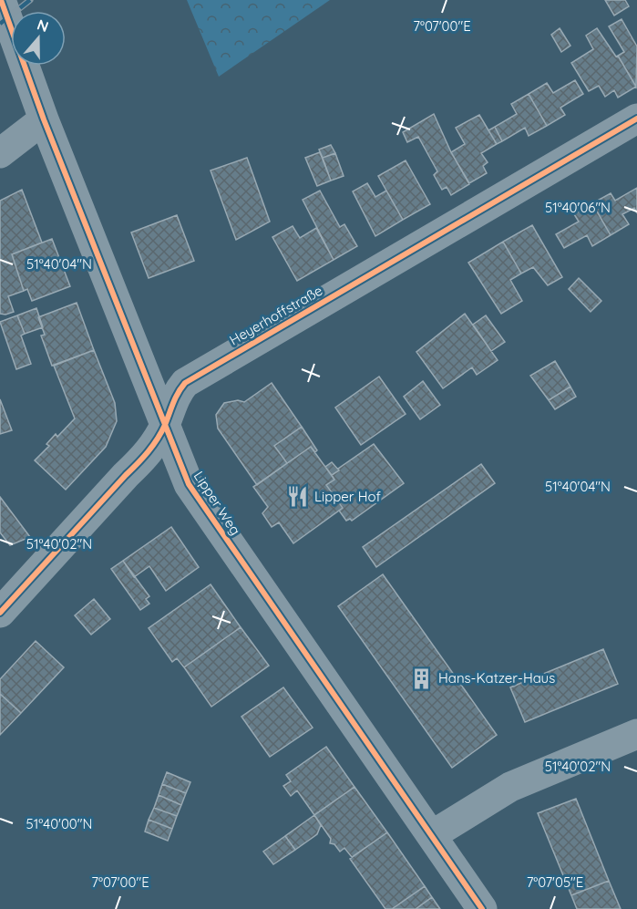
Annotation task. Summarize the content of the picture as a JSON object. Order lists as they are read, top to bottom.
{
  "streets": {
    "street": ["Heyerhoffstraße", "Lipper Weg"]
  },
  "crossings": [
    ["Heyerhoffstraße", "Lipper Weg"]
  ],
  "places": {
    "restaurant": ["Lipper Hof"],
    "building": ["Hans-Katzer-Haus"]
  },
  "north": "top",
  "coordinates": [
    "7°07'00\"E",
    "51°40'06\"N",
    "51°40'04\"N",
    "51°40'02\"N",
    "51°40'00\"N",
    "7°07'05\"E"
  ]
}
